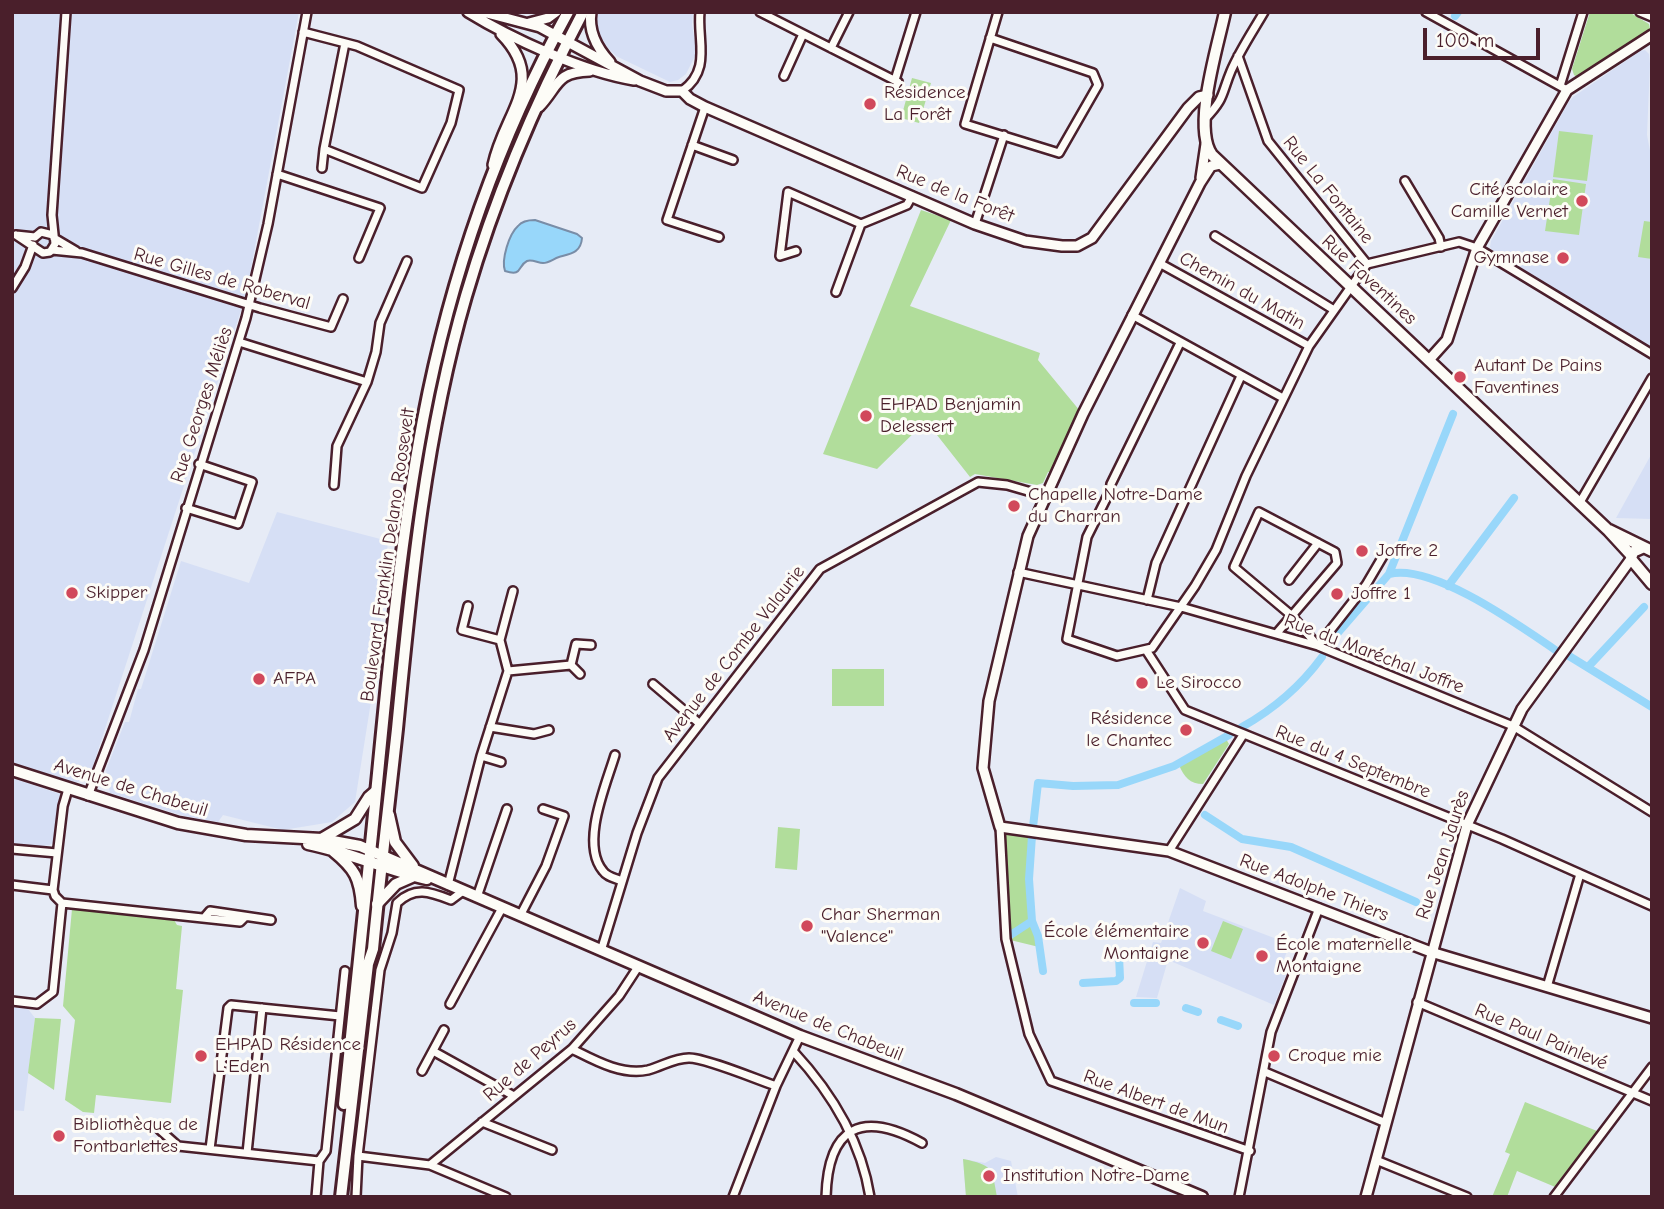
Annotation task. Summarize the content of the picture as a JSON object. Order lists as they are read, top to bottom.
{
  "streets": {
    "main road": ["Rue Faventines", "Boulevard Franklin Delano Roosevelt", "Avenue de Chabeuil"],
    "street": [
      "Rue La Fontaine",
      "Rue de la Forêt",
      "Rue Gilles de Roberval",
      "Chemin du Matin",
      "Rue Georges Méliès",
      "Avenue de Combe Valaurie",
      "Rue du Maréchal Joffre",
      "Rue du 4 Septembre",
      "Rue Jean Jaurès",
      "Rue Adolphe Thiers",
      "Rue Paul Painlevé",
      "Rue de Peyrus",
      "Rue Albert de Mun"
    ]
  },
  "crossings": [
    ["Rue de la Forêt", "Boulevard Franklin Delano Roosevelt"],
    ["Rue Gilles de Roberval", "Rue Georges Méliès"],
    ["Rue Faventines", "Rue Jean Jaurès"],
    ["Rue Georges Méliès", "Avenue de Chabeuil"],
    ["Boulevard Franklin Delano Roosevelt", "Avenue de Chabeuil"],
    ["Avenue de Combe Valaurie", "Avenue de Chabeuil"],
    ["Rue du Maréchal Joffre", "Rue Jean Jaurès"],
    ["Rue du 4 Septembre", "Rue Jean Jaurès"],
    ["Avenue de Chabeuil", "Rue de Peyrus"],
    ["Rue Jean Jaurès", "Rue Adolphe Thiers"],
    ["Rue Jean Jaurès", "Rue Paul Painlevé"],
    ["Rue Adolphe Thiers", "Rue Albert de Mun"]
  ],
  "places": [
    "Résidence La Forêt",
    "Cité scolaire Camille Vernet",
    "Gymnase",
    "Autant De Pains Faventines",
    "EHPAD Benjamin Delessert",
    "Chapelle Notre-Dame du Charran",
    "Joffre 2",
    "Skipper",
    "Joffre 1",
    "AFPA",
    "Le Sirocco",
    "Résidence le Chantec",
    "Char Sherman \"Valence\"",
    "École élémentaire Montaigne",
    "École maternelle Montaigne",
    "EHPAD Résidence L'Eden",
    "Croque mie",
    "Bibliothèque de Fontbarlettes",
    "Institution Notre-Dame"
  ],
  "scale_bar": "100 m"
}
